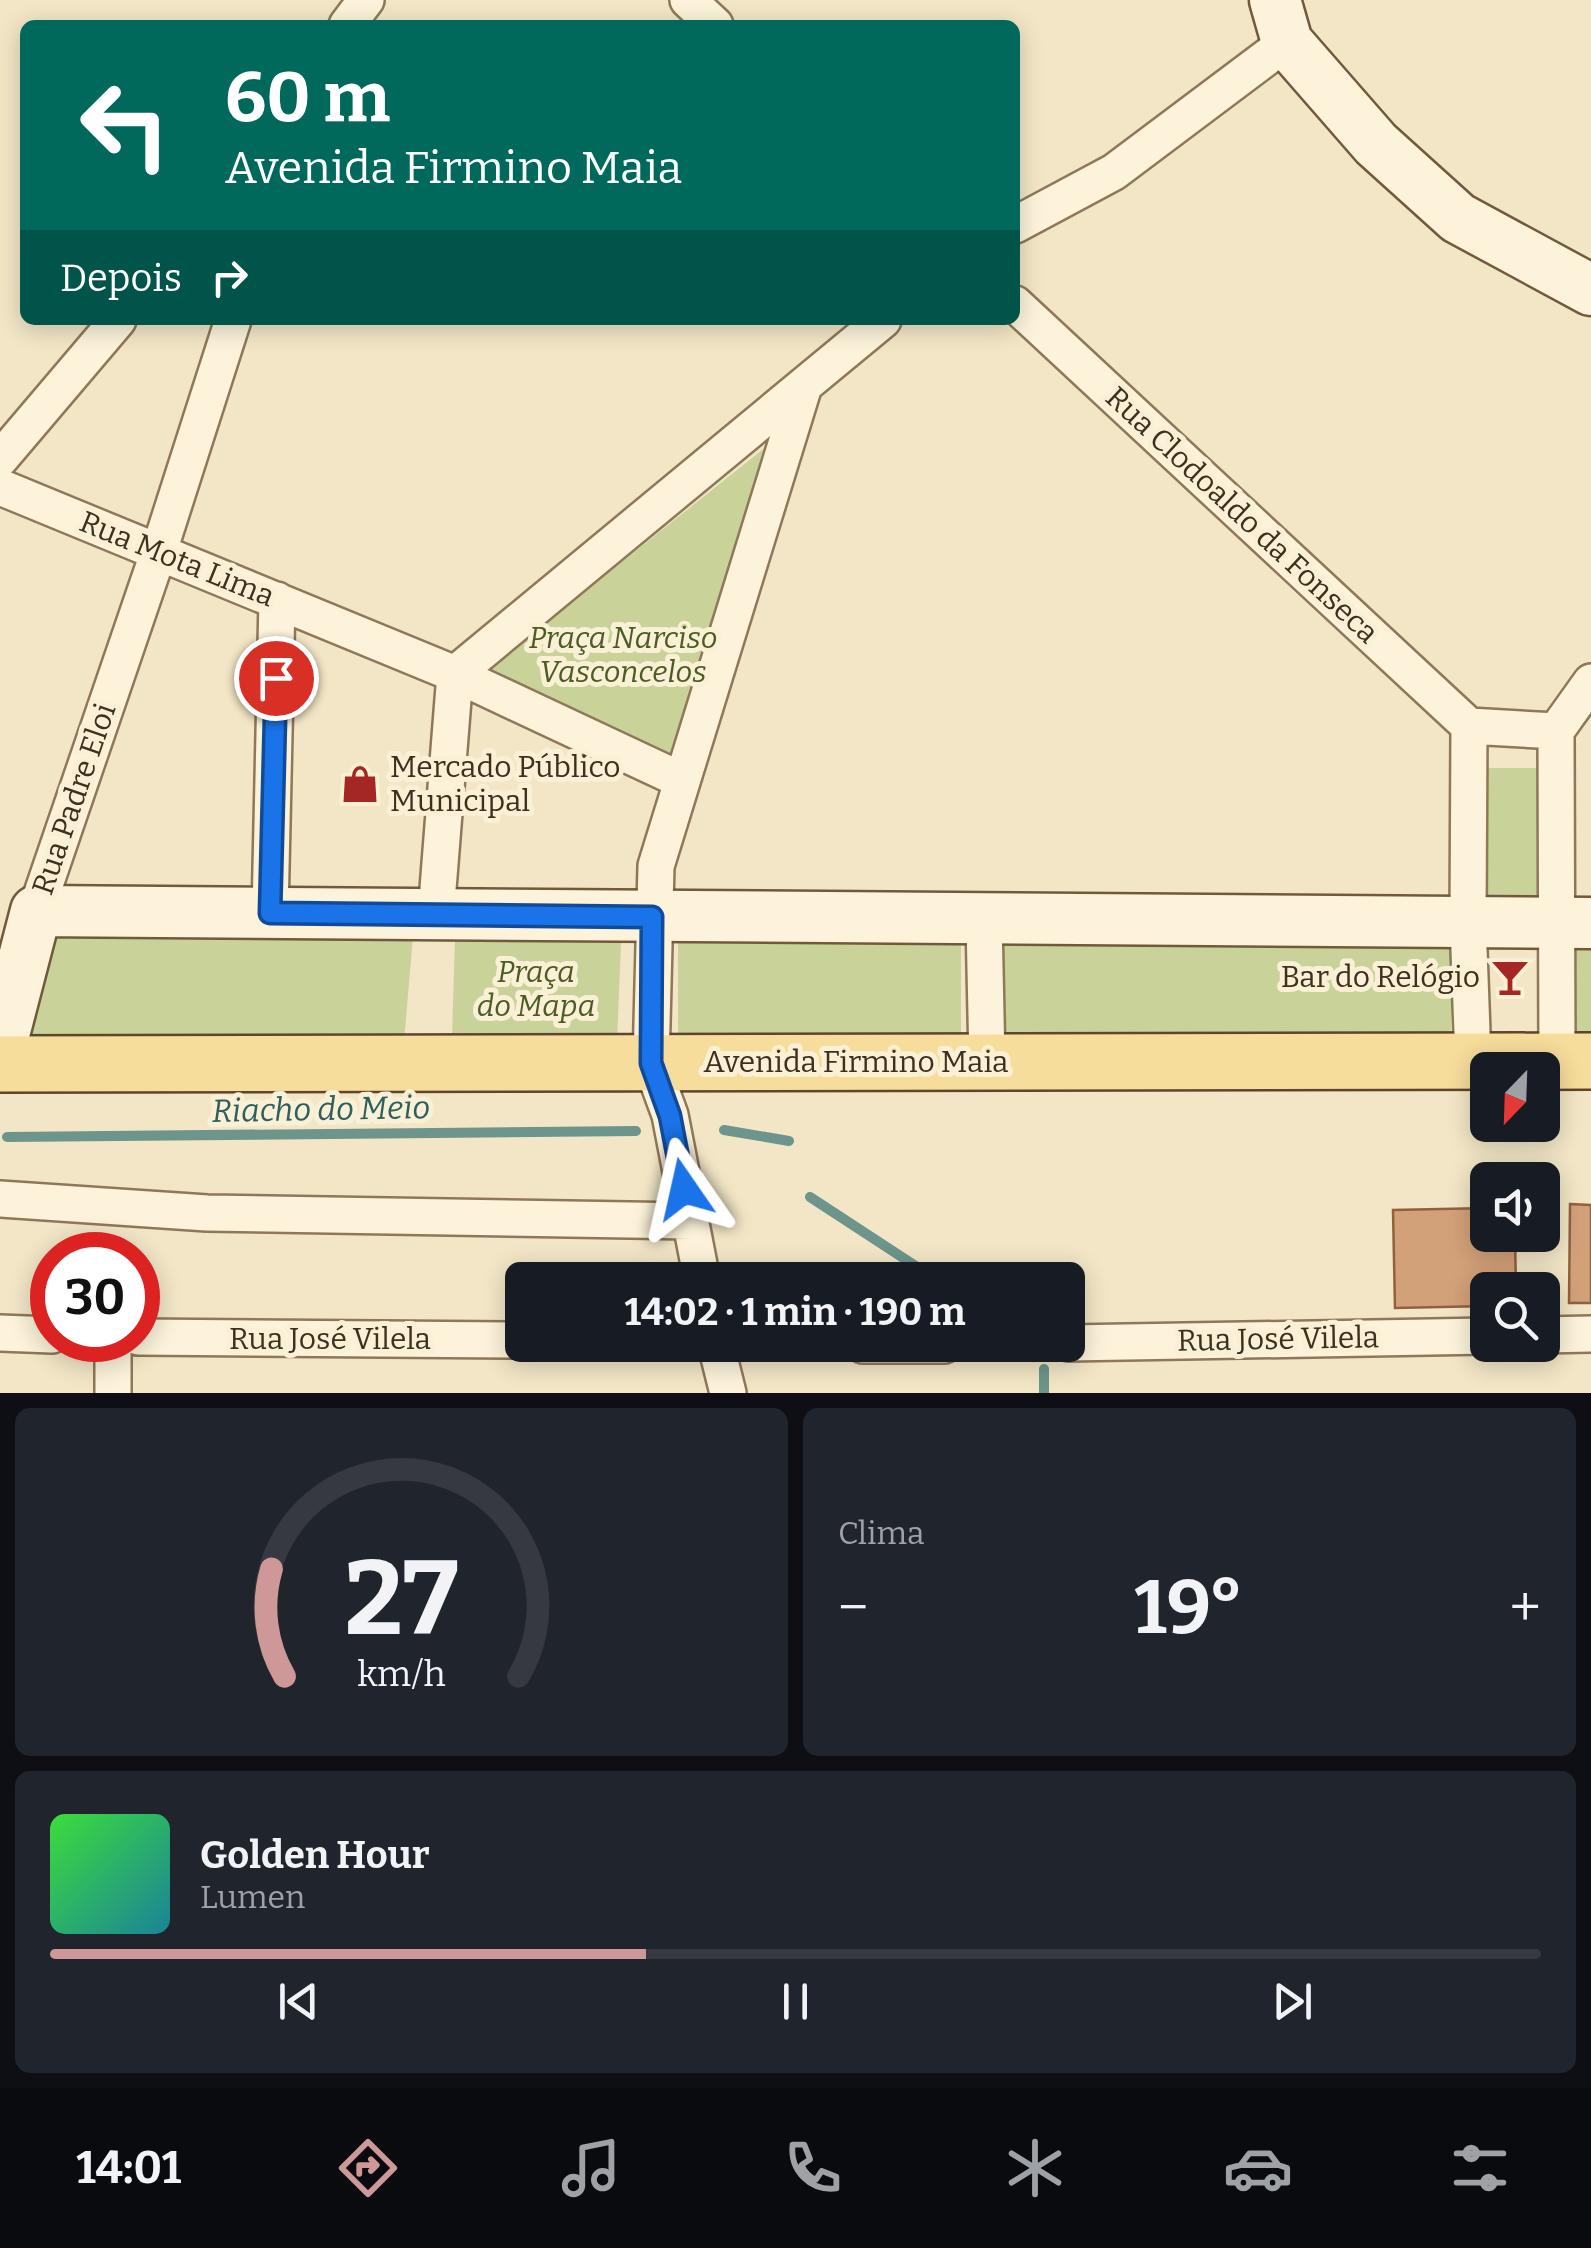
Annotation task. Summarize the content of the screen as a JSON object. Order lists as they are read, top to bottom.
{
  "streets": {
    "main road": ["Rua Padre Eloi", "Avenida Firmino Maia"],
    "street": ["Rua Clodoaldo da Fonseca", "Rua Mota Lima", "Rua José Vilela"]
  },
  "crossings": [
    ["Rua Mota Lima", "Rua Padre Eloi"]
  ],
  "water": ["Riacho do Meio"],
  "parks": ["Praça Narciso Vasconcelos", "Praça do Mapa"],
  "places": {
    "shop": ["Mercado Público Municipal"],
    "bar": ["Bar do Relógio"]
  },
  "north": "bottom left",
  "page": {
    "turn": ["60 m", "Avenida Firmino Maia"],
    "then": "Depois",
    "limit": "30",
    "trip": "14:02 · 1 min · 190 m",
    "tile": "Clima",
    "heat": ["−", "19°", "+"],
    "song": ["Golden Hour", "Lumen"],
    "tabs": "14:01",
    "gauge": ["27", "km/h"]
  }
}
